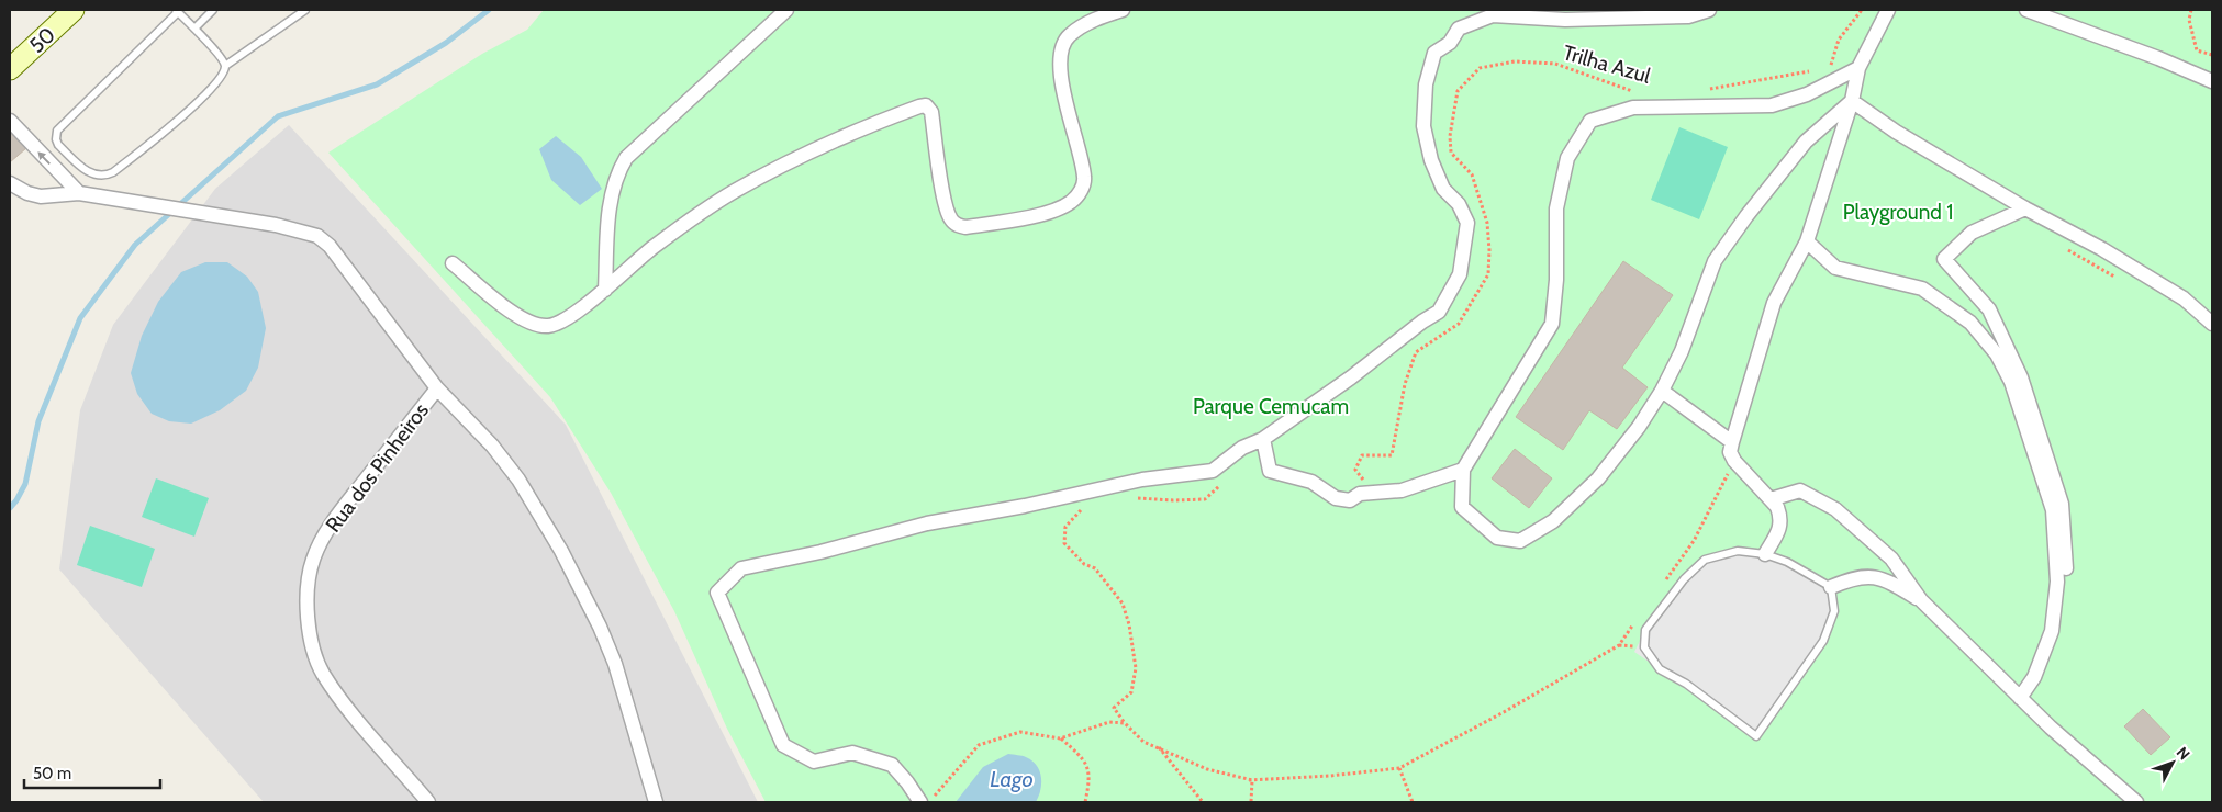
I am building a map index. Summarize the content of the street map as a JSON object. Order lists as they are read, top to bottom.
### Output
{
  "streets": {
    "main road": ["50"],
    "street": ["Rua dos Pinheiros"],
    "path": ["Trilha Azul"]
  },
  "water": ["Lago"],
  "parks": ["Playground 1", "Parque Cemucam"],
  "scale_bar": "50 m",
  "north": "top right"
}
